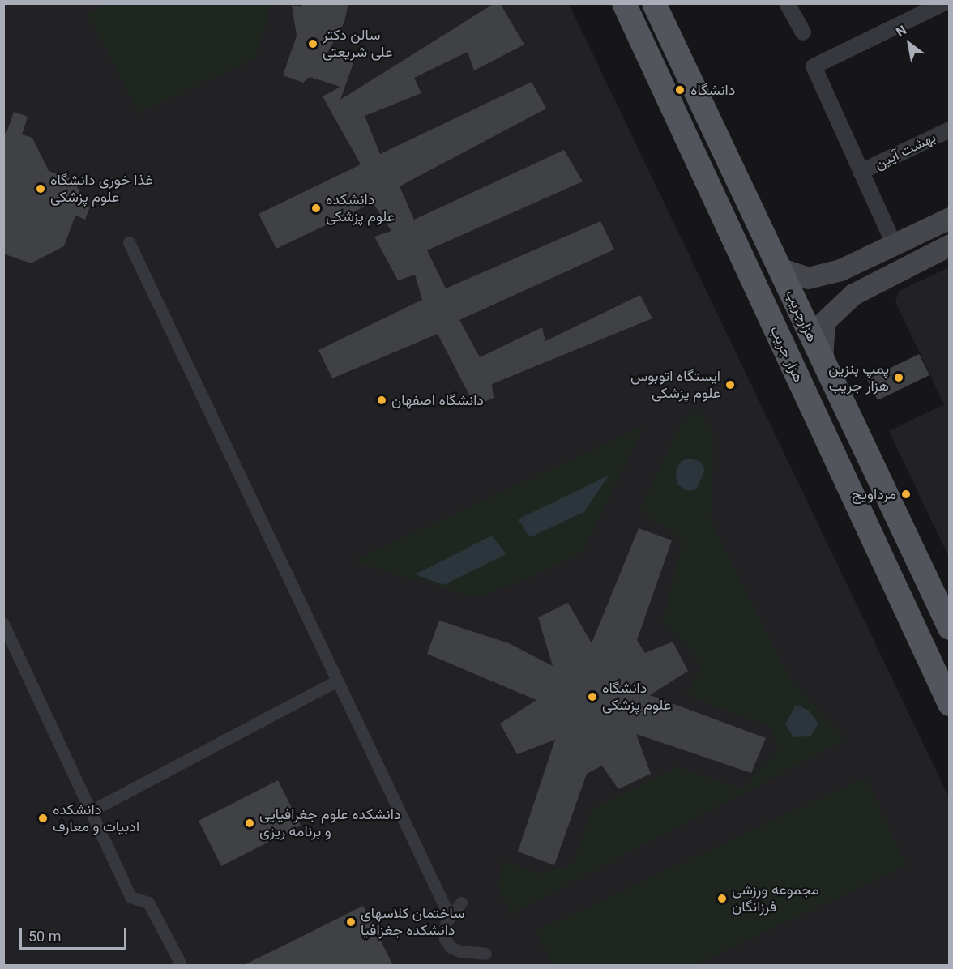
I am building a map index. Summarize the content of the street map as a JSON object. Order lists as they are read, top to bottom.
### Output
{
  "streets": {
    "main road": ["هزارجریب", "هزار جریب"],
    "street": ["بهشت آیین"]
  },
  "places": [
    "سالن دکتر علی شریعتی",
    "دانشگاه",
    "غذا خوری دانشگاه علوم پزشکی",
    "دانشکده علوم پزشکی",
    "پمپ بنزین هزار جریب",
    "ایستگاه اتوبوس علوم پزشکی",
    "دانشگاه اصفهان",
    "مرداویج",
    "دانشگاه علوم پزشکی",
    "دانشکده ادبیات و معارف",
    "دانشکده علوم جغرافیایی و برنامه ریزی",
    "مجموعه ورزشی فرزانگان",
    "ساختمان کلاسهای دانشکده جغزافیا"
  ],
  "scale_bar": "50 m",
  "north": "top left"
}
